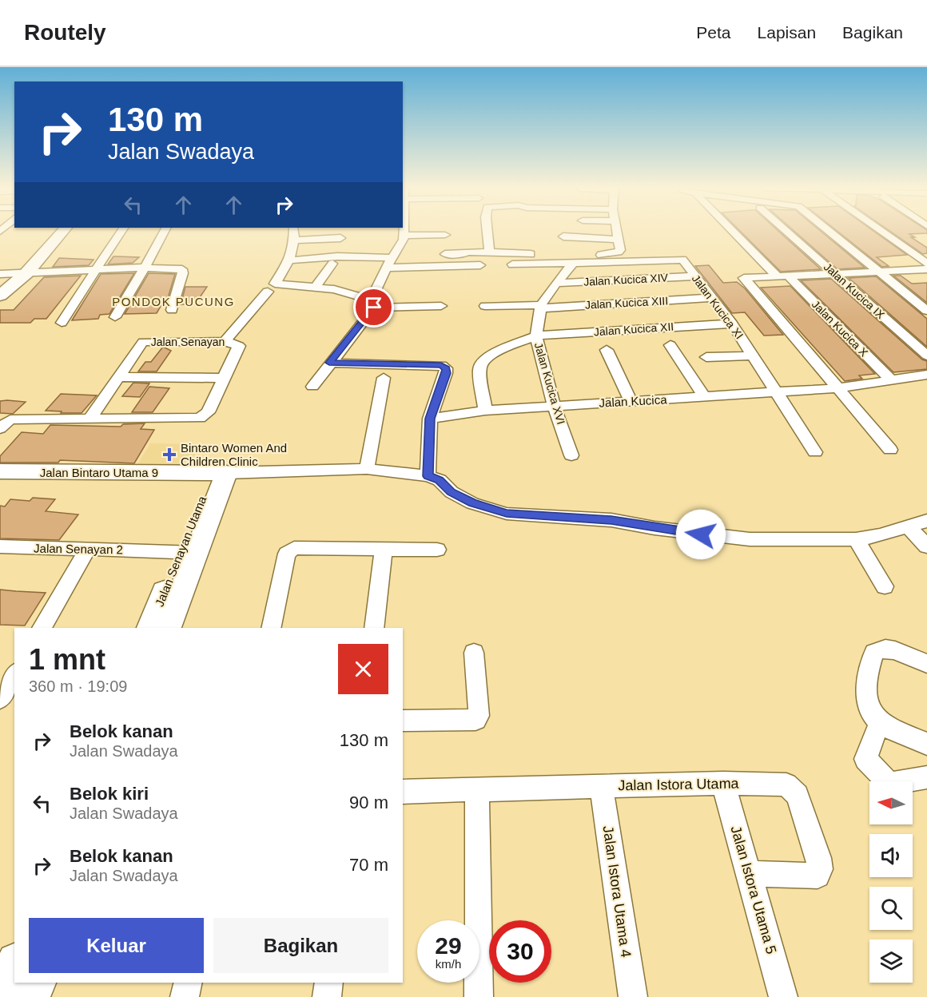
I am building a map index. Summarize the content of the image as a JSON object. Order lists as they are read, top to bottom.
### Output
{
  "streets": {
    "street": [
      "Jalan Kucica XIV",
      "Jalan Kucica IX",
      "Jalan Kucica XIII",
      "Jalan Kucica XI",
      "Jalan Kucica X",
      "Jalan Kucica XII",
      "Jalan Senayan",
      "Jalan Kucica XVI",
      "Jalan Kucica",
      "Jalan Bintaro Utama 9",
      "Jalan Senayan 2",
      "Jalan Senayan Utama",
      "Jalan Istora Utama",
      "Jalan Istora Utama 5",
      "Jalan Istora Utama 4"
    ]
  },
  "crossings": [
    ["Jalan Kucica XIV", "Jalan Kucica XI"],
    ["Jalan Kucica XIV", "Jalan Kucica XVI"],
    ["Jalan Kucica XIII", "Jalan Kucica XI"],
    ["Jalan Kucica XIII", "Jalan Kucica XVI"],
    ["Jalan Kucica XI", "Jalan Kucica XII"],
    ["Jalan Kucica XI", "Jalan Kucica XVI"],
    ["Jalan Kucica XI", "Jalan Kucica"],
    ["Jalan Kucica X", "Jalan Kucica"],
    ["Jalan Kucica XII", "Jalan Kucica XVI"],
    ["Jalan Kucica XII", "Jalan Kucica"],
    ["Jalan Kucica XVI", "Jalan Kucica"],
    ["Jalan Bintaro Utama 9", "Jalan Senayan Utama"],
    ["Jalan Senayan 2", "Jalan Senayan Utama"],
    ["Jalan Istora Utama", "Jalan Istora Utama 5"],
    ["Jalan Istora Utama", "Jalan Istora Utama 4"]
  ],
  "districts": ["PONDOK PUCUNG"],
  "places": {
    "health": ["Bintaro Women And Children Clinic"]
  },
  "north": "left",
  "page": {
    "header": "Routely",
    "nav": ["Peta", "Lapisan", "Bagikan"],
    "turn": ["130 m", "Jalan Swadaya"],
    "heading": ["1 mnt", "360 m · 19:09"],
    "list": [
      {
        "name": "Belok kanan",
        "note": "Jalan Swadaya",
        "value": "130 m"
      },
      {
        "name": "Belok kiri",
        "note": "Jalan Swadaya",
        "value": "90 m"
      },
      {
        "name": "Belok kanan",
        "note": "Jalan Swadaya",
        "value": "70 m"
      }
    ],
    "buttons": ["Keluar", "Bagikan"],
    "speed": "29 km/h",
    "limit": "30"
  }
}
